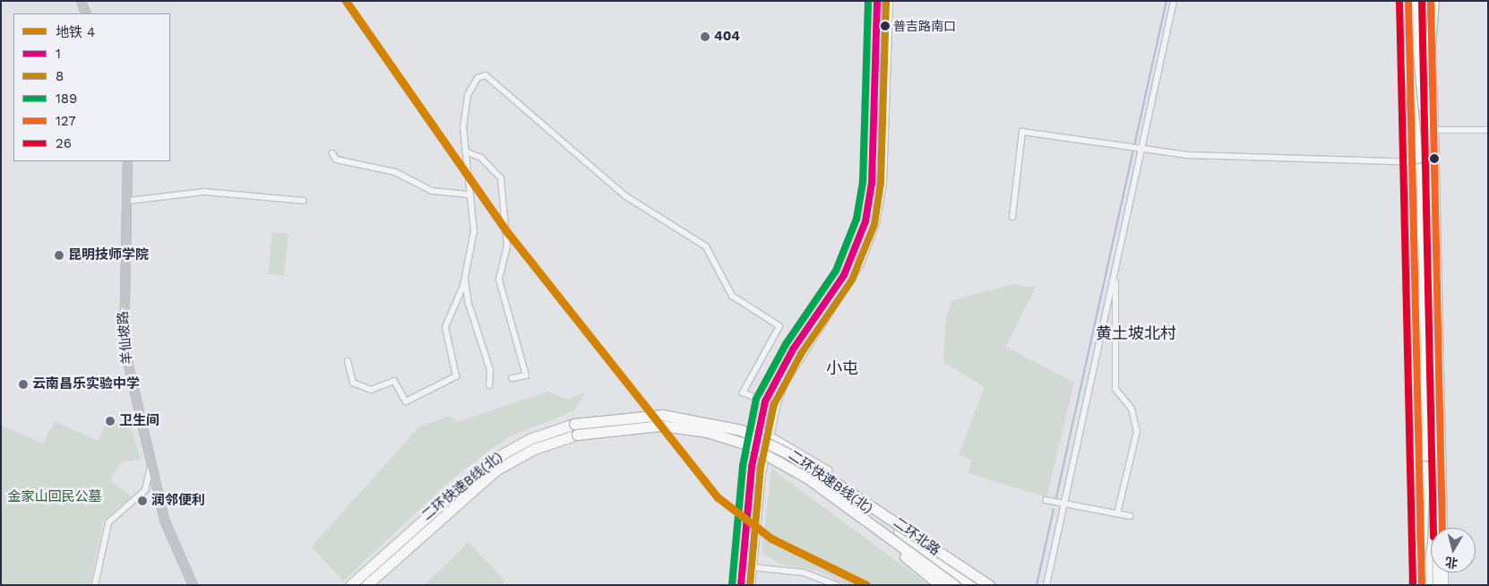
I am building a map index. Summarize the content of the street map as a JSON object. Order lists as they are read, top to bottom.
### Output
{
  "streets": {
    "highway": ["二环快速B线(北)"],
    "main road": ["二环北路"],
    "street": ["羊仙坡路"]
  },
  "districts": ["黄土坡北村", "小屯"],
  "parks": ["金家山回民公墓"],
  "places": [
    "普吉路南口",
    "404",
    "昆明技师学院",
    "云南昌乐实验中学",
    "卫生间",
    "润邻便利"
  ],
  "lines": [
    "metro line 4",
    "transit line 1",
    "transit line 8",
    "transit line 189",
    "transit line 127",
    "transit line 26"
  ],
  "legend": [
    "地铁 4",
    "1",
    "8",
    "189",
    "127",
    "26"
  ],
  "north": "bottom"
}
